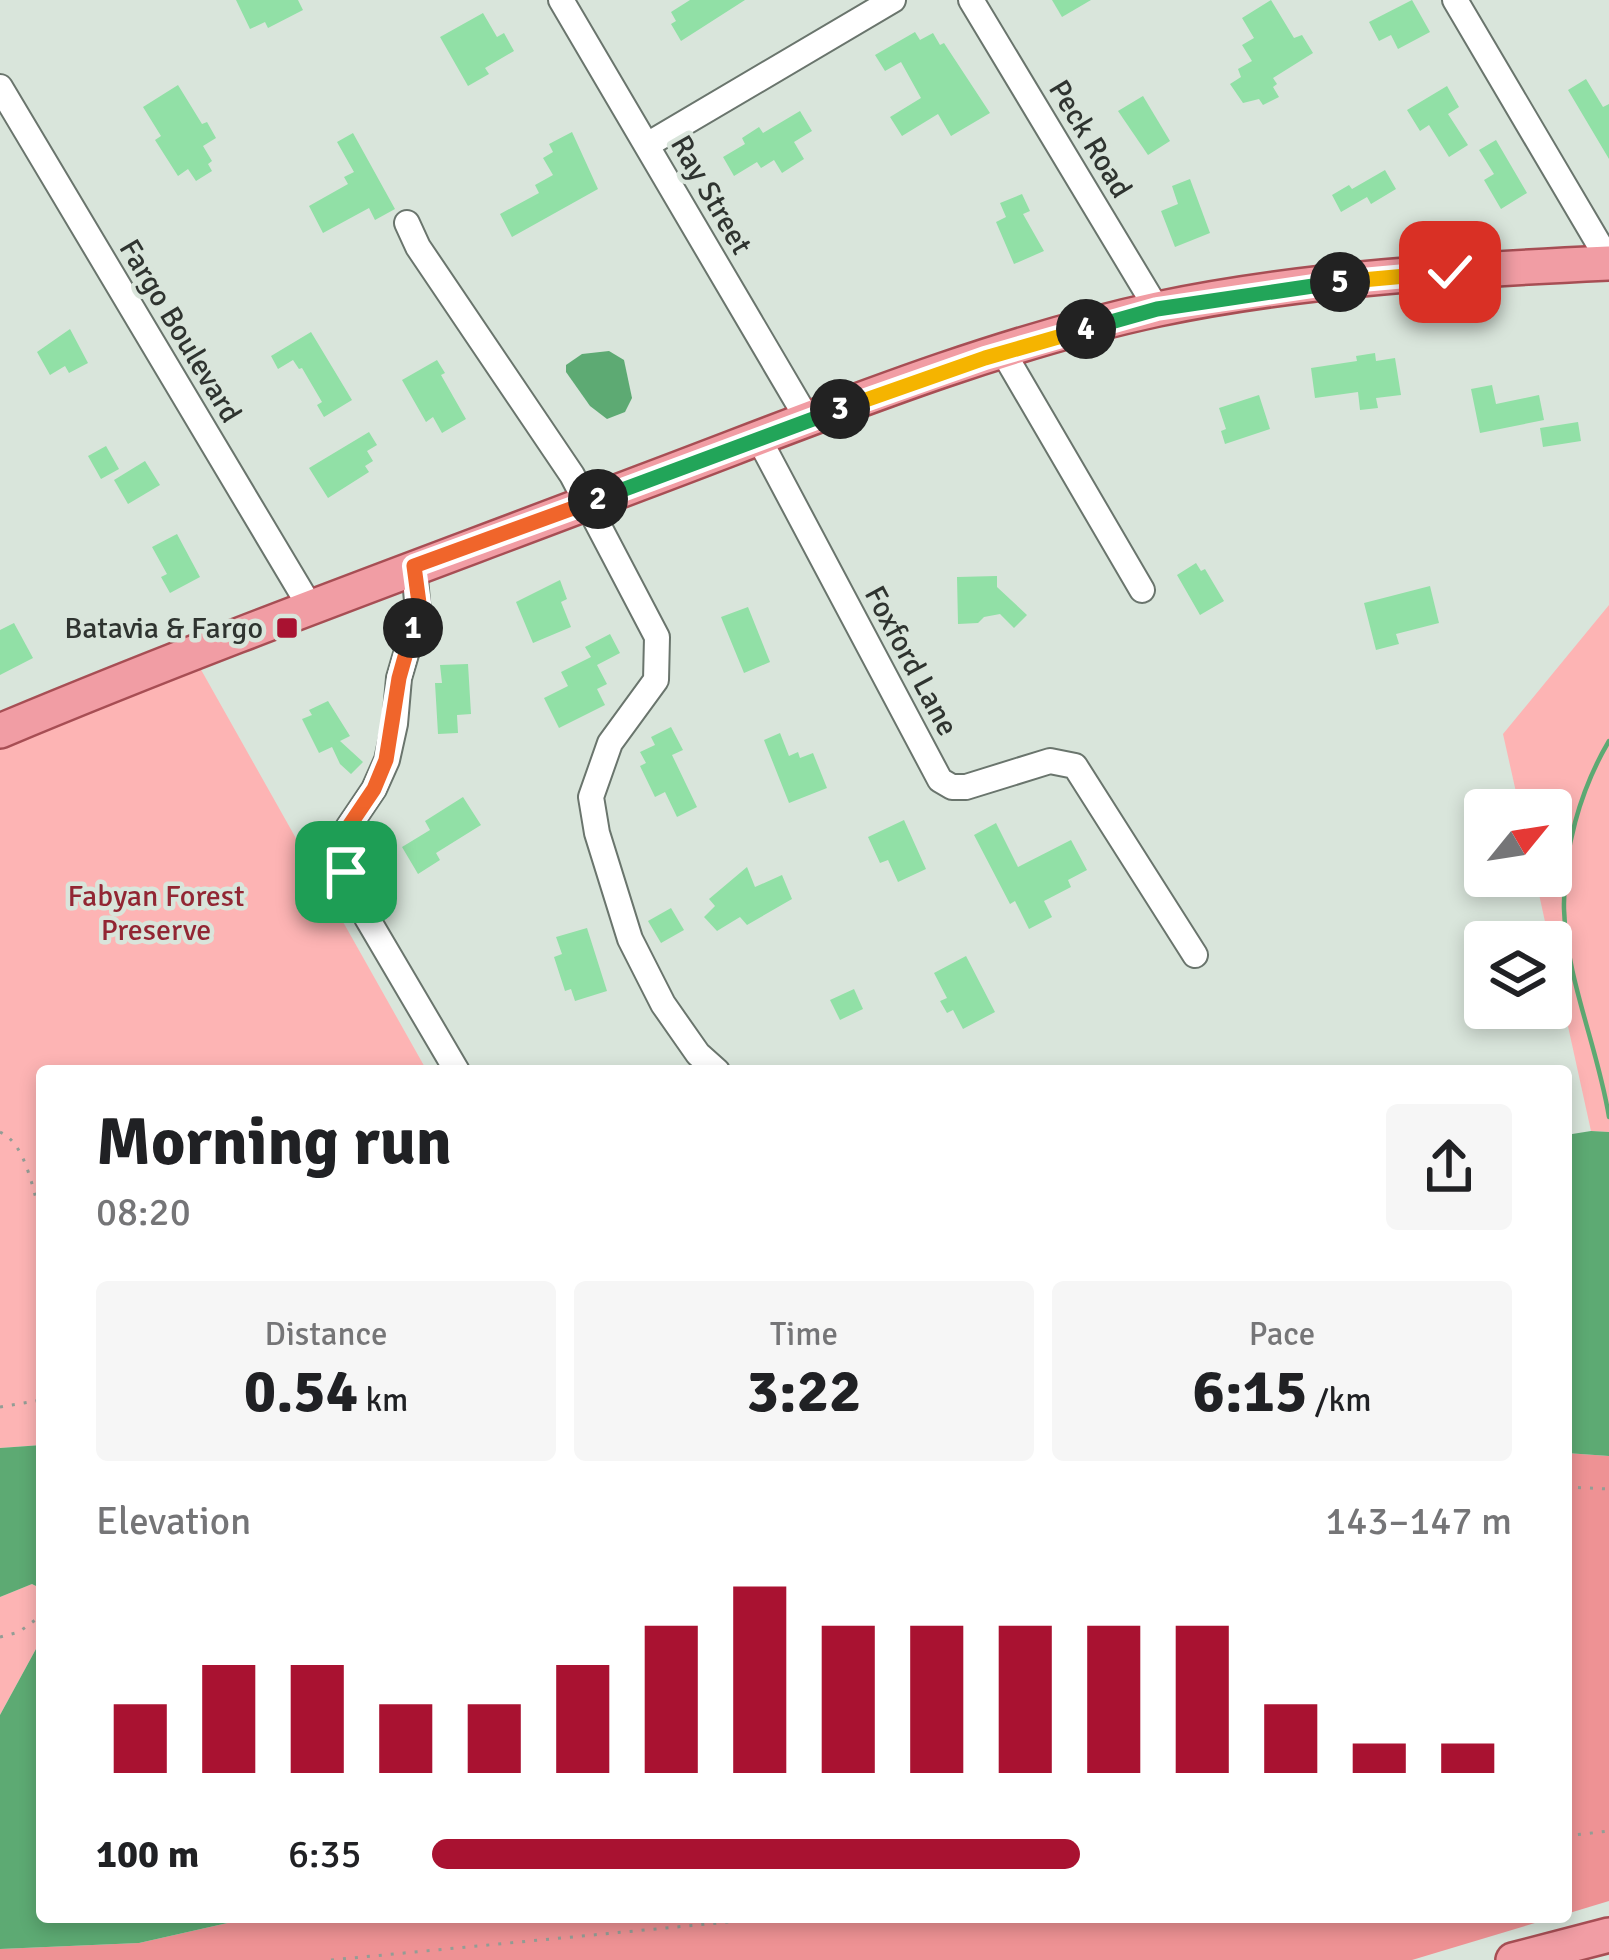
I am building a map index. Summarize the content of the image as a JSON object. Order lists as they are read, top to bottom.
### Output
{
  "streets": {
    "street": [
      "Peck Road",
      "Ray Street",
      "Fargo Boulevard",
      "Foxford Lane"
    ]
  },
  "parks": ["Fabyan Forest Preserve"],
  "places": {
    "transit": ["Batavia & Fargo"]
  },
  "north": "top right",
  "page": {
    "pins": [
      "5",
      "4",
      "3",
      "2",
      "1"
    ],
    "heading": ["Morning run", "08:20"],
    "stats": [
      ["Distance", "0.54 km"],
      ["Time", "3:22"],
      ["Pace", "6:15 /km"]
    ],
    "chart": ["Elevation", "143–147 m"],
    "list": [
      {
        "name": "100 m",
        "note": "6:35"
      }
    ]
  }
}
